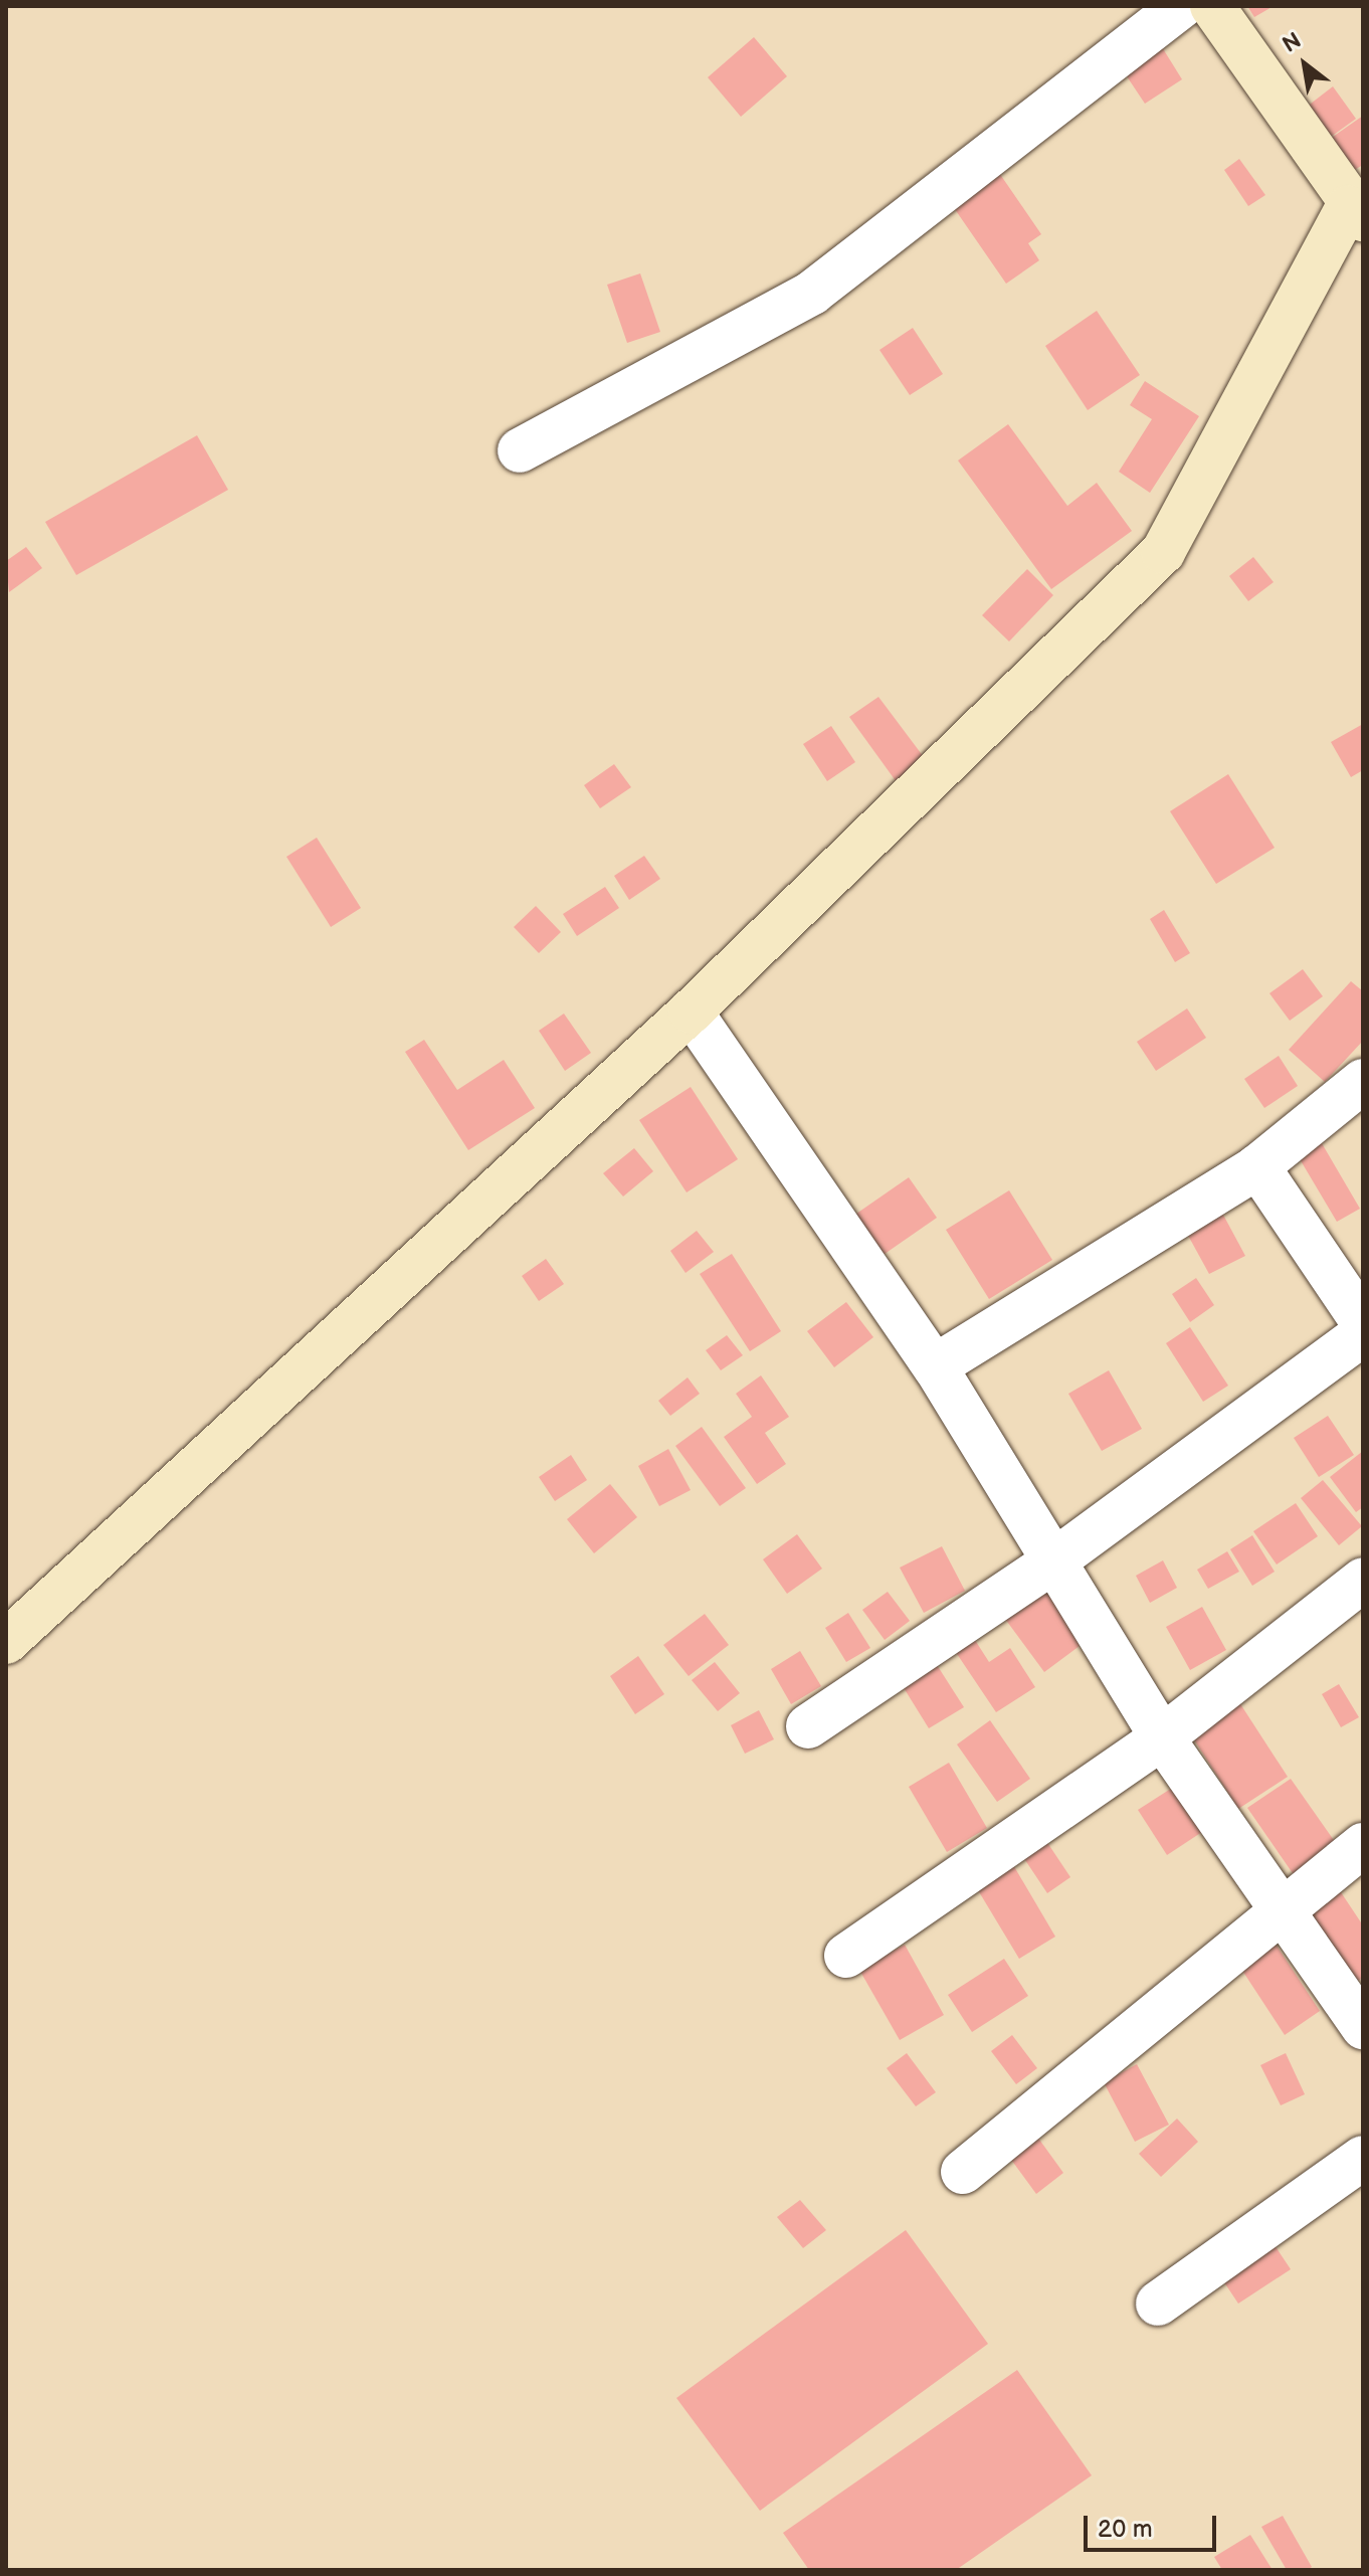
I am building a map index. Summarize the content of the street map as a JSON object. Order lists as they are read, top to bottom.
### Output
{
  "scale_bar": "20 m",
  "north": "top left"
}
